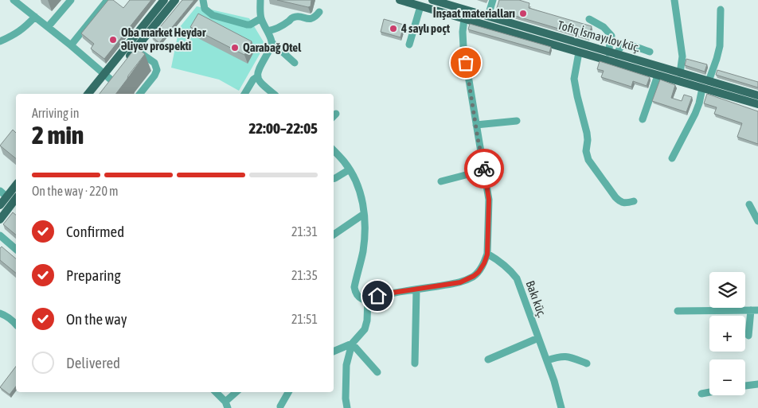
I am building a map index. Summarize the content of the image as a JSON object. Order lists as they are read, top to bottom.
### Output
{
  "streets": {
    "main road": ["Tofiq İsmayılov küç."],
    "street": ["Bakı küç."]
  },
  "places": [
    "İnşaat materialları",
    "4 saylı poçt",
    "Oba market Heydər Əliyev prospekti",
    "Qarabağ Otel"
  ],
  "page": {
    "heading": ["2 min", "Arriving in", "22:00–22:05"],
    "bar": "On the way · 220 m",
    "list": [
      ["Confirmed", "21:31"],
      ["Preparing", "21:35"],
      ["On the way", "21:51"],
      "Delivered"
    ],
    "map_buttons": ["+", "−"]
  }
}
